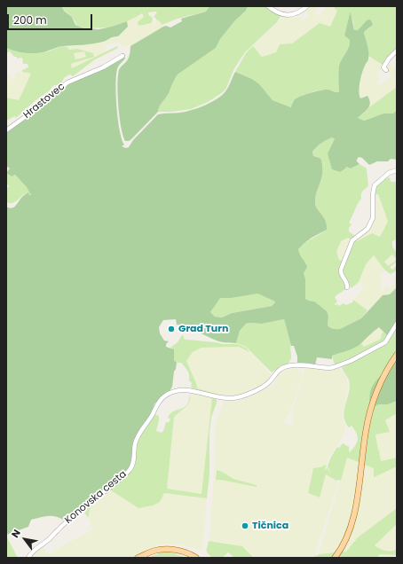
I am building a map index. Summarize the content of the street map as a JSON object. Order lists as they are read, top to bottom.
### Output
{
  "streets": {
    "street": ["Hrastovec", "Konovska cesta"]
  },
  "places": ["Grad Turn", "Tičnica"],
  "scale_bar": "200 m",
  "north": "top left"
}
